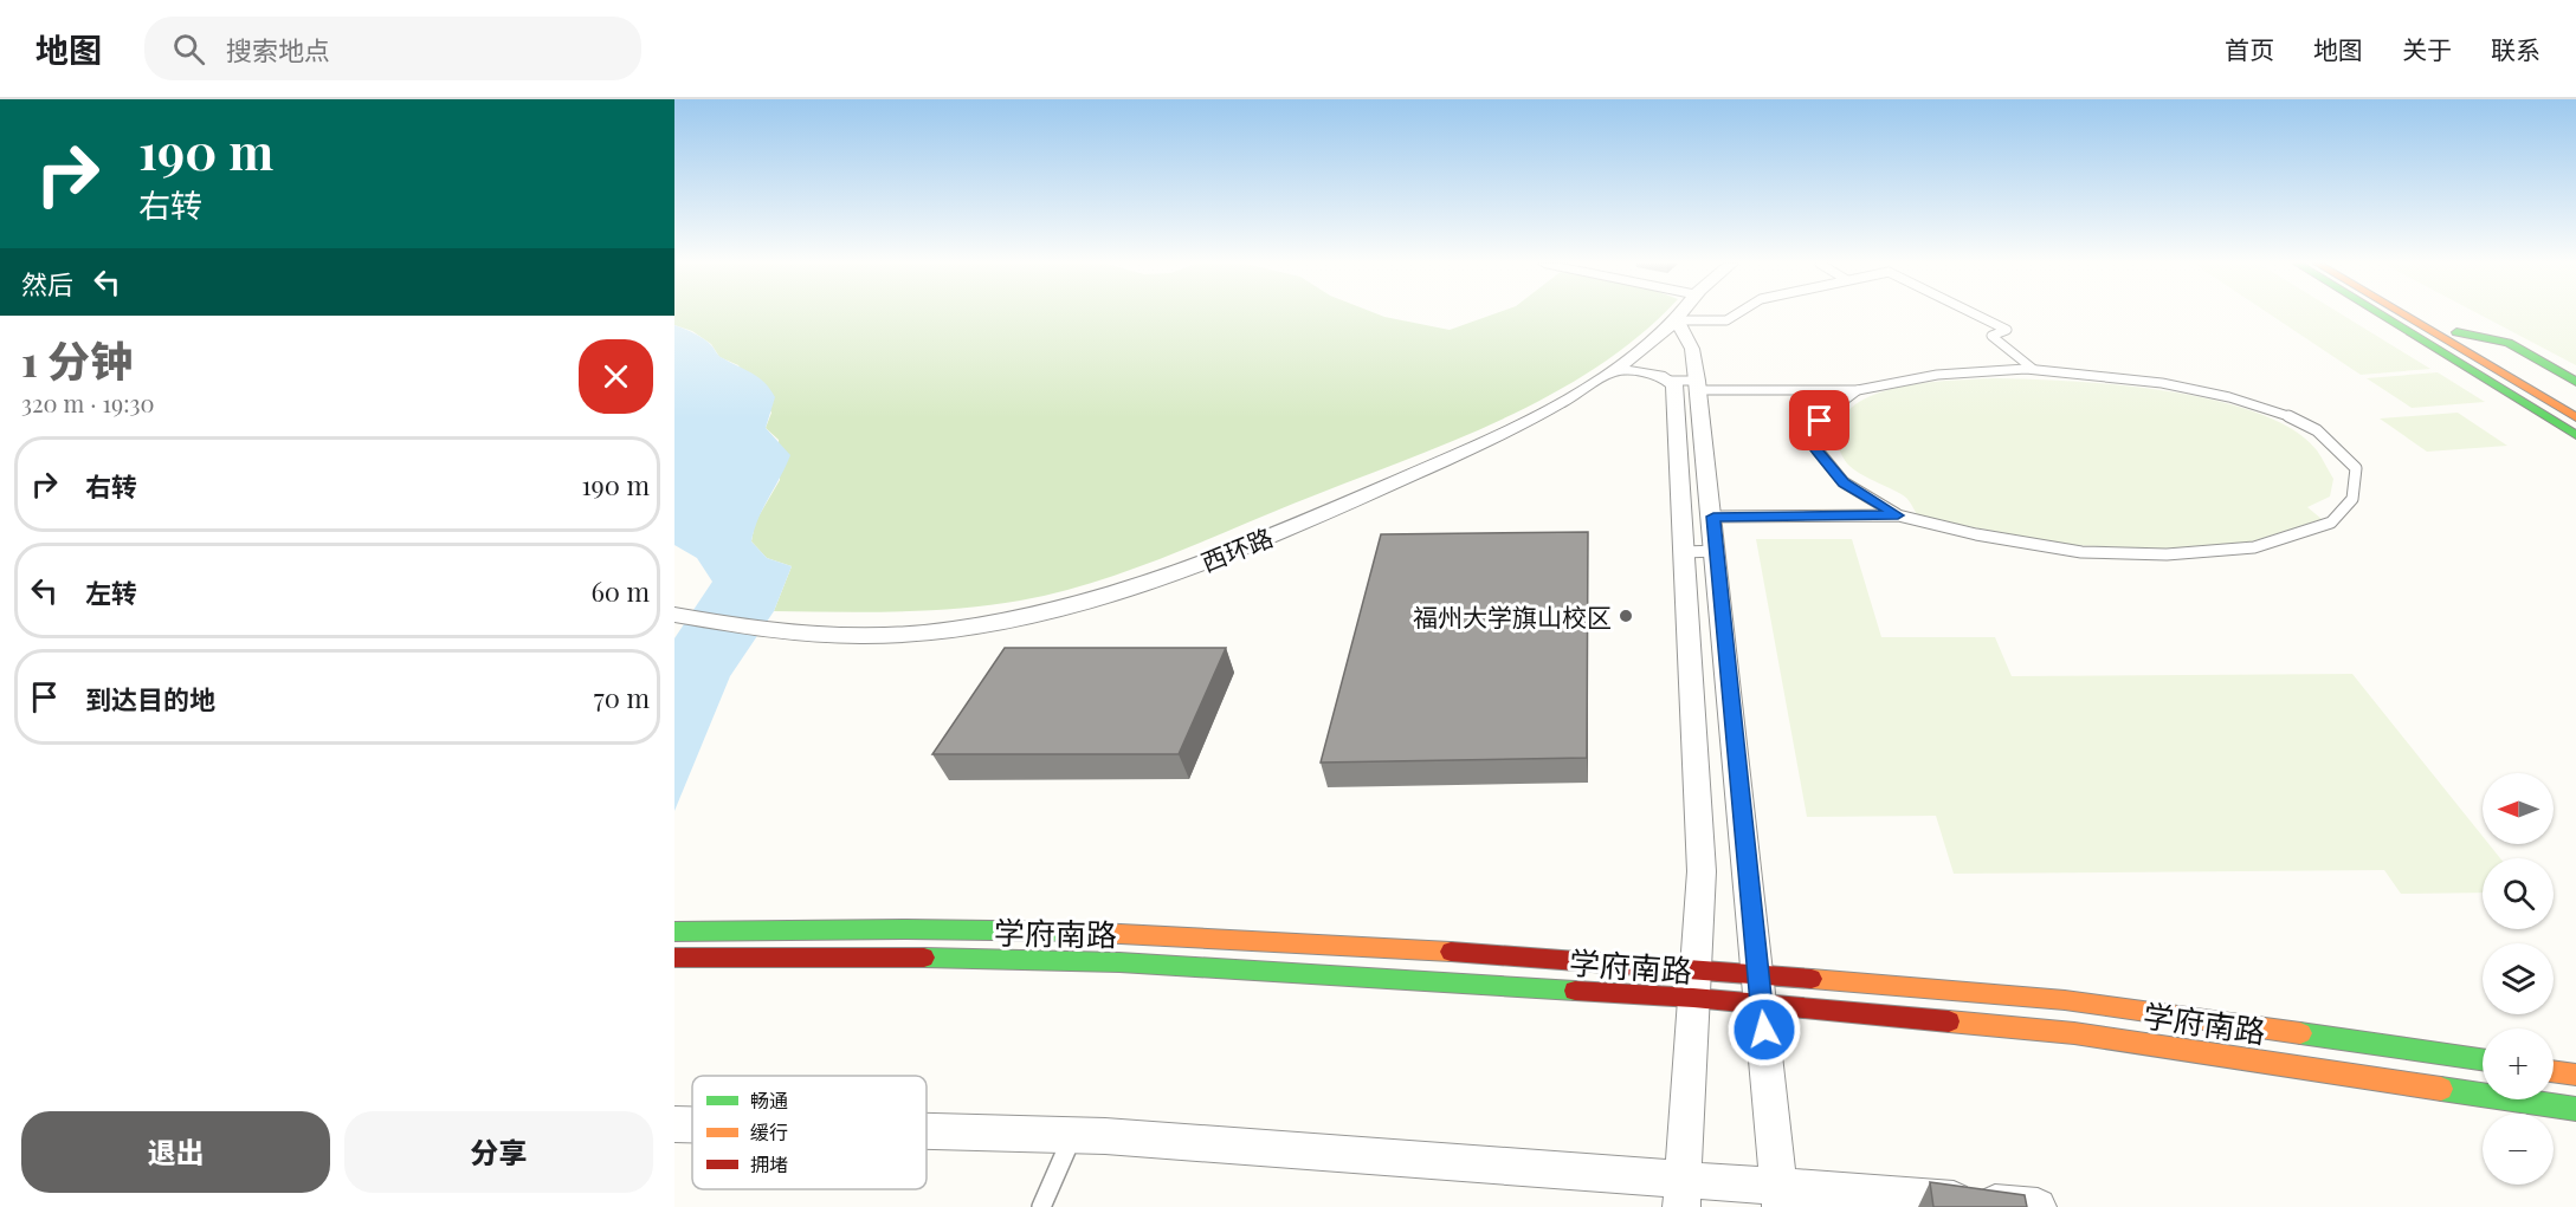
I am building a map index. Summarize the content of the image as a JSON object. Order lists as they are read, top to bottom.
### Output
{
  "streets": {
    "main road": ["学府南路"],
    "street": ["西环路"]
  },
  "places": ["福州大学旗山校区"],
  "legend": ["畅通", "缓行", "拥堵"],
  "north": "left",
  "page": {
    "header": "地图",
    "search": "搜索地点",
    "nav": [
      "首页",
      "地图",
      "关于",
      "联系"
    ],
    "turn": ["190 m", "右转"],
    "then": "然后",
    "heading": ["1 分钟", "320 m · 19:30"],
    "list": [
      {
        "name": "右转",
        "value": "190 m"
      },
      {
        "name": "左转",
        "value": "60 m"
      },
      {
        "name": "到达目的地",
        "value": "70 m"
      }
    ],
    "map_buttons": ["+", "−"],
    "buttons": ["退出", "分享"]
  }
}
